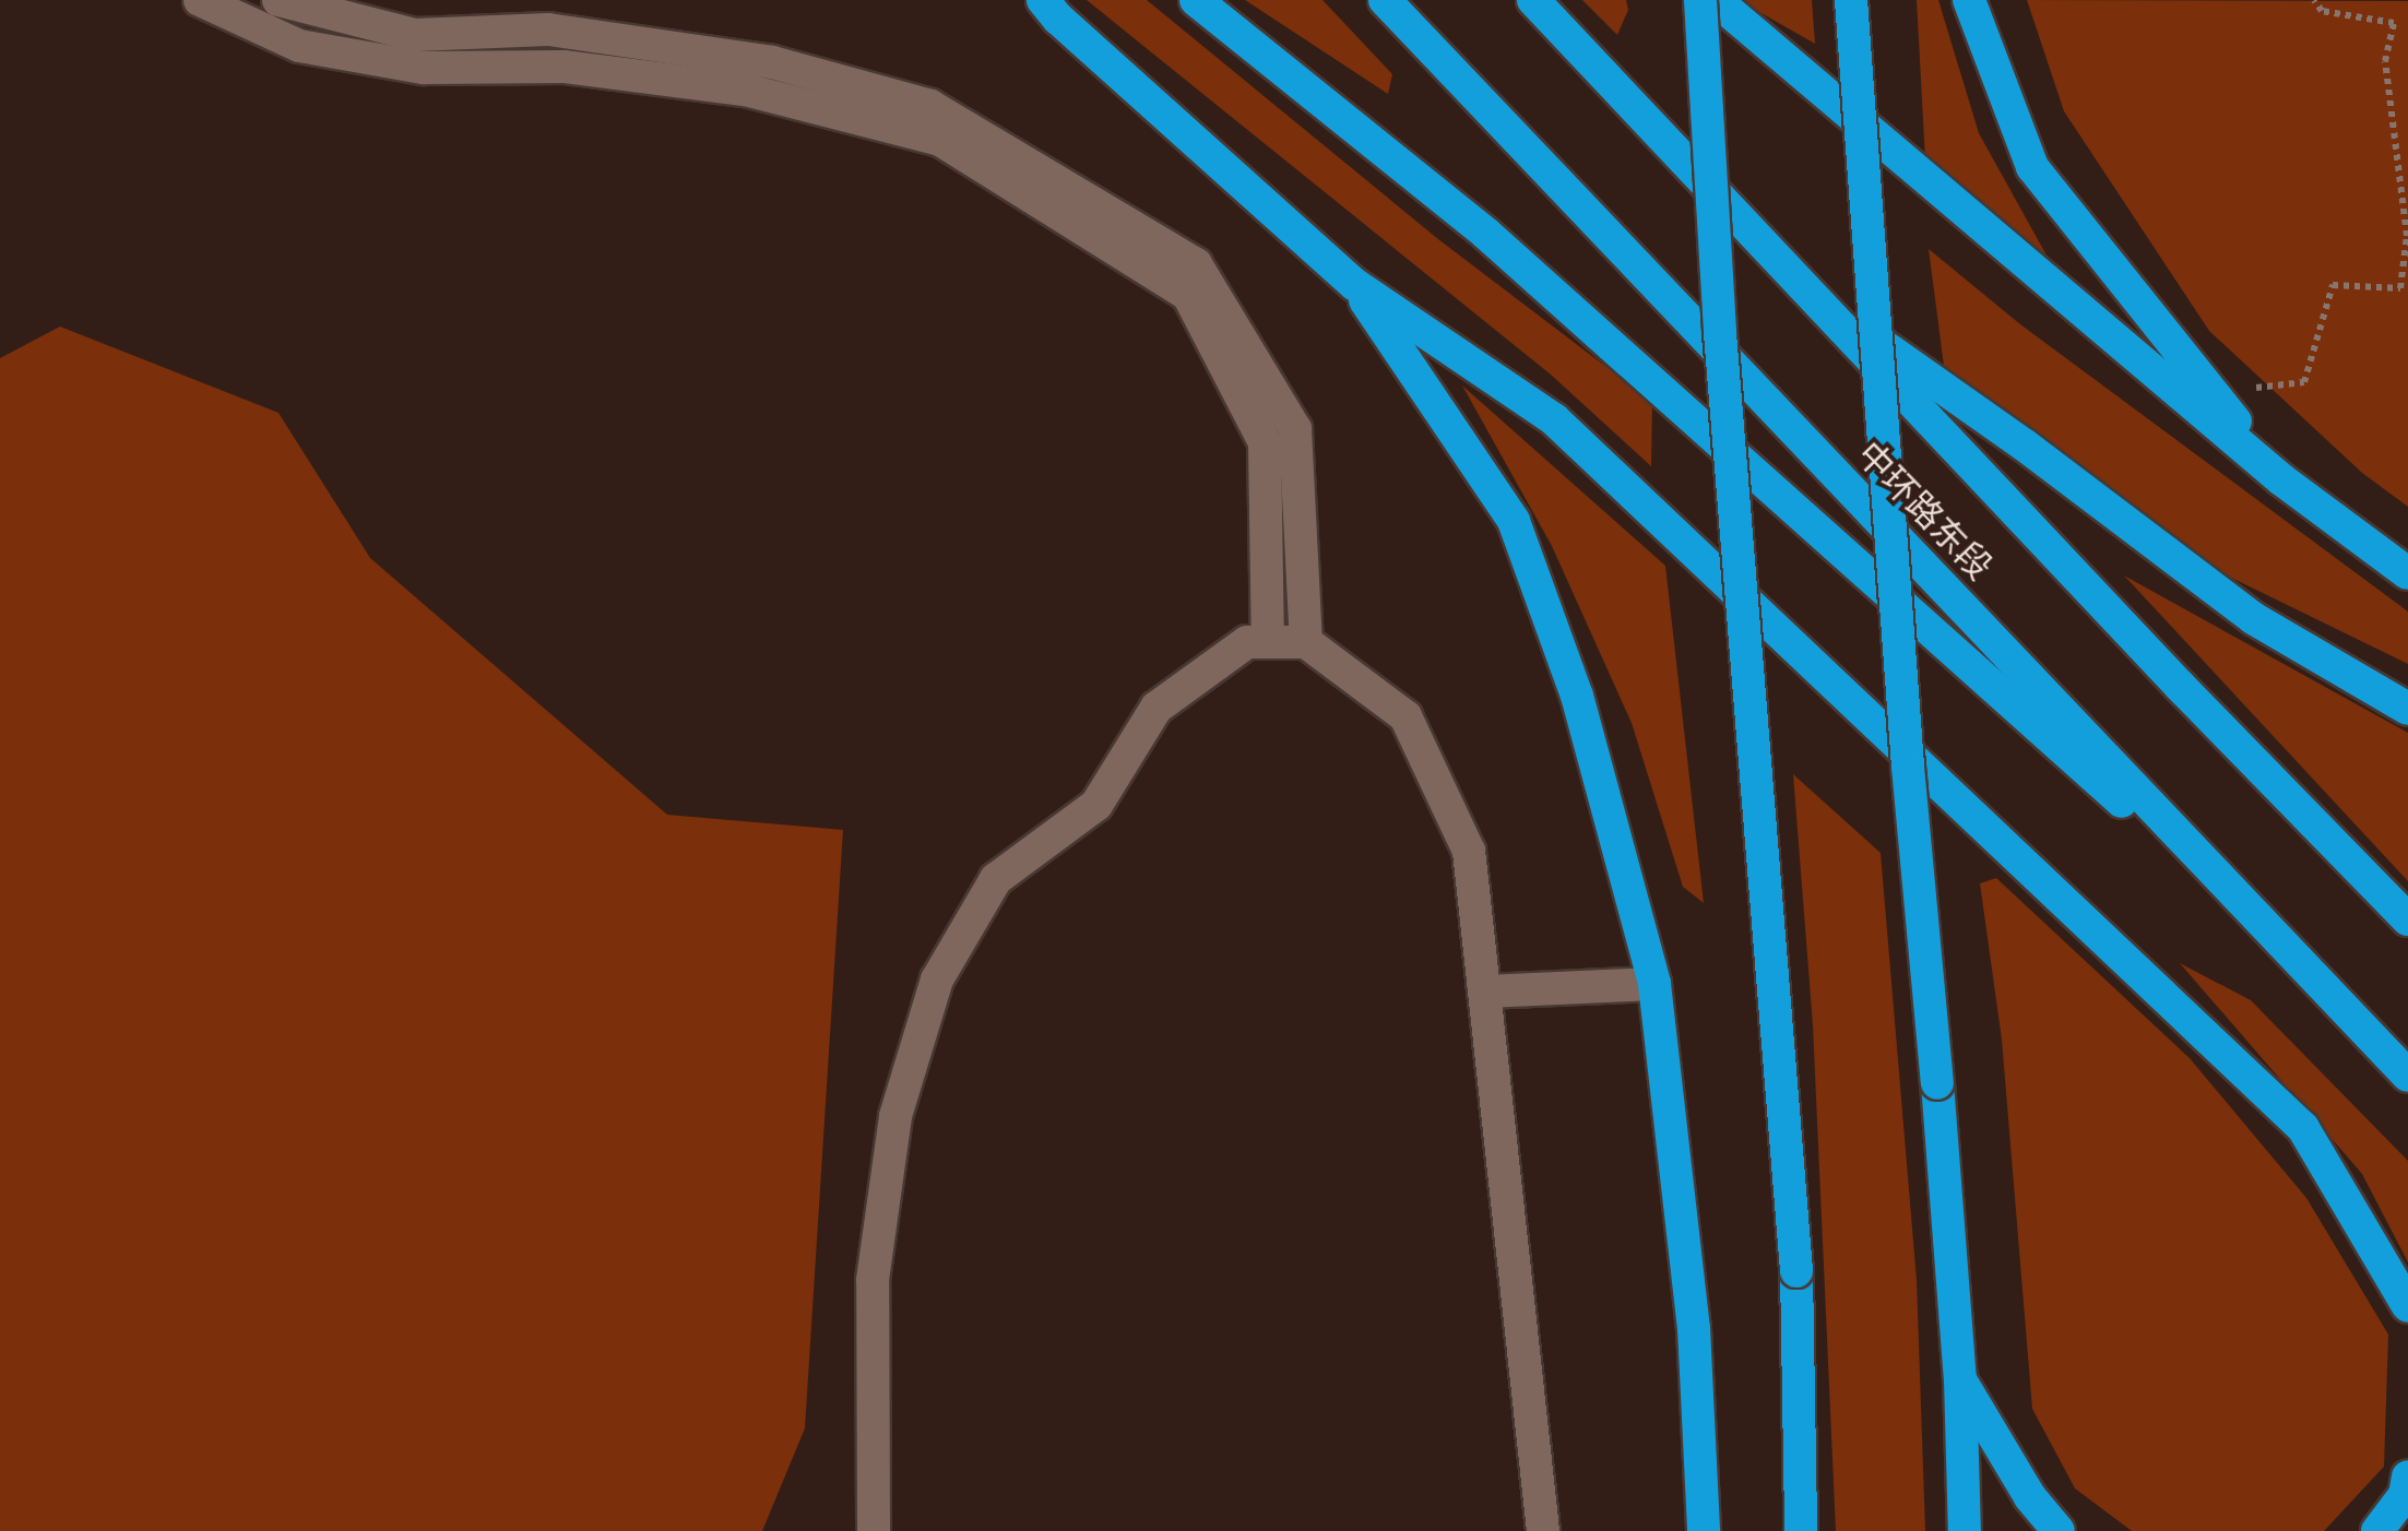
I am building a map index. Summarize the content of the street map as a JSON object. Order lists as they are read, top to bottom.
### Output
{
  "streets": {
    "highway": ["中环路东段"]
  }
}
